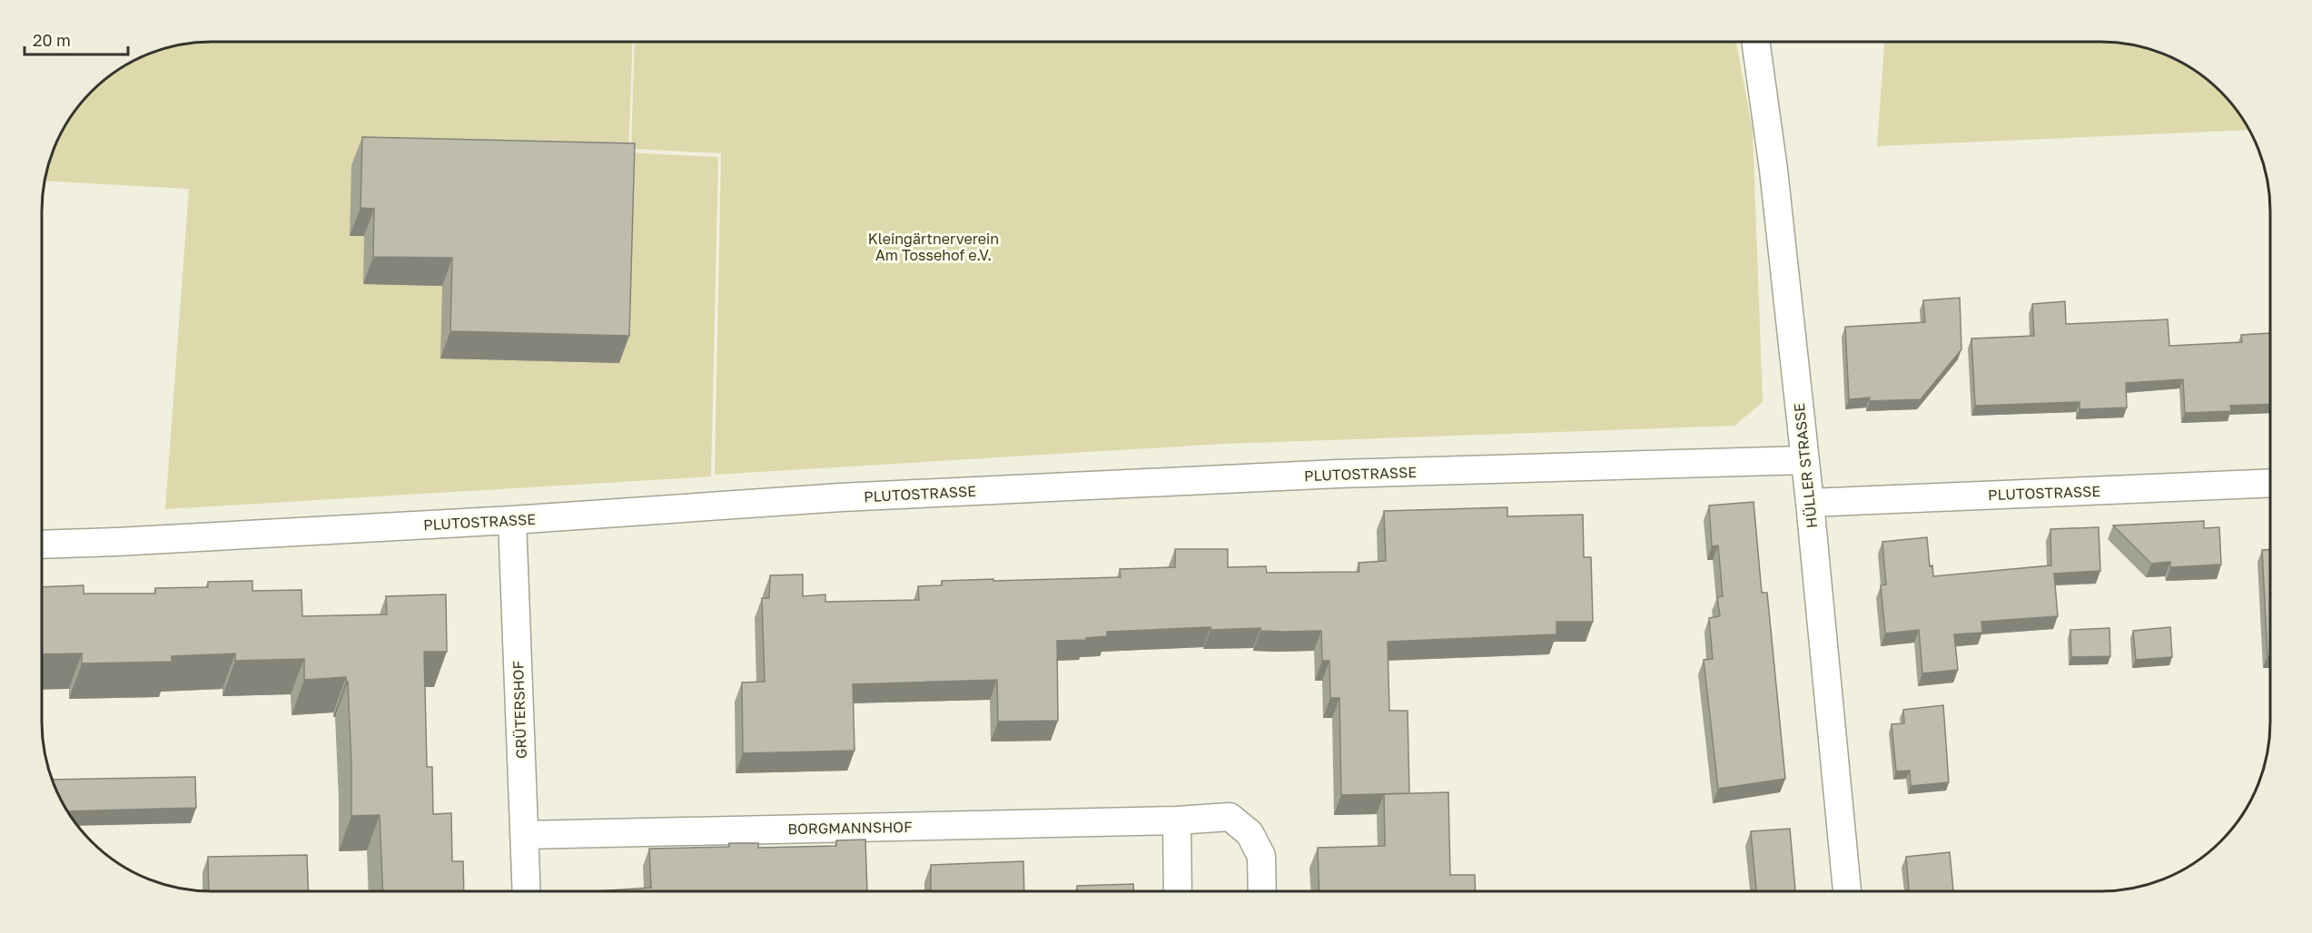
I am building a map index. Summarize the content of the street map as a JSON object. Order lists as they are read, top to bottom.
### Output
{
  "streets": {
    "street": [
      "HÜLLER STRASSE",
      "PLUTOSTRASSE",
      "GRÜTERSHOF",
      "BORGMANNSHOF"
    ]
  },
  "crossings": [
    ["HÜLLER STRASSE", "PLUTOSTRASSE"],
    ["PLUTOSTRASSE", "GRÜTERSHOF"],
    ["GRÜTERSHOF", "BORGMANNSHOF"]
  ],
  "parks": ["Kleingärtnerverein Am Tossehof e.V."],
  "scale_bar": "20 m"
}
